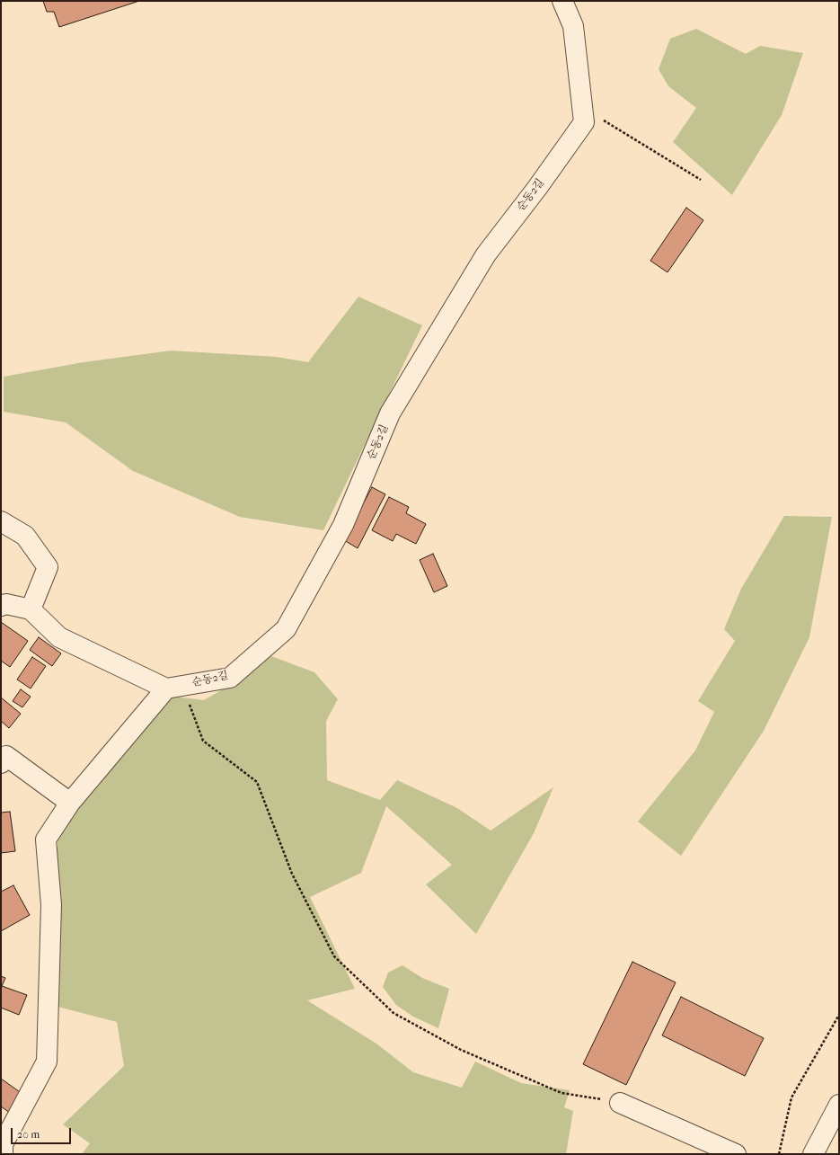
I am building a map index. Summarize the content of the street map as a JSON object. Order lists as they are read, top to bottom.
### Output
{
  "streets": {
    "street": ["순동2길"]
  },
  "scale_bar": "20 m"
}
